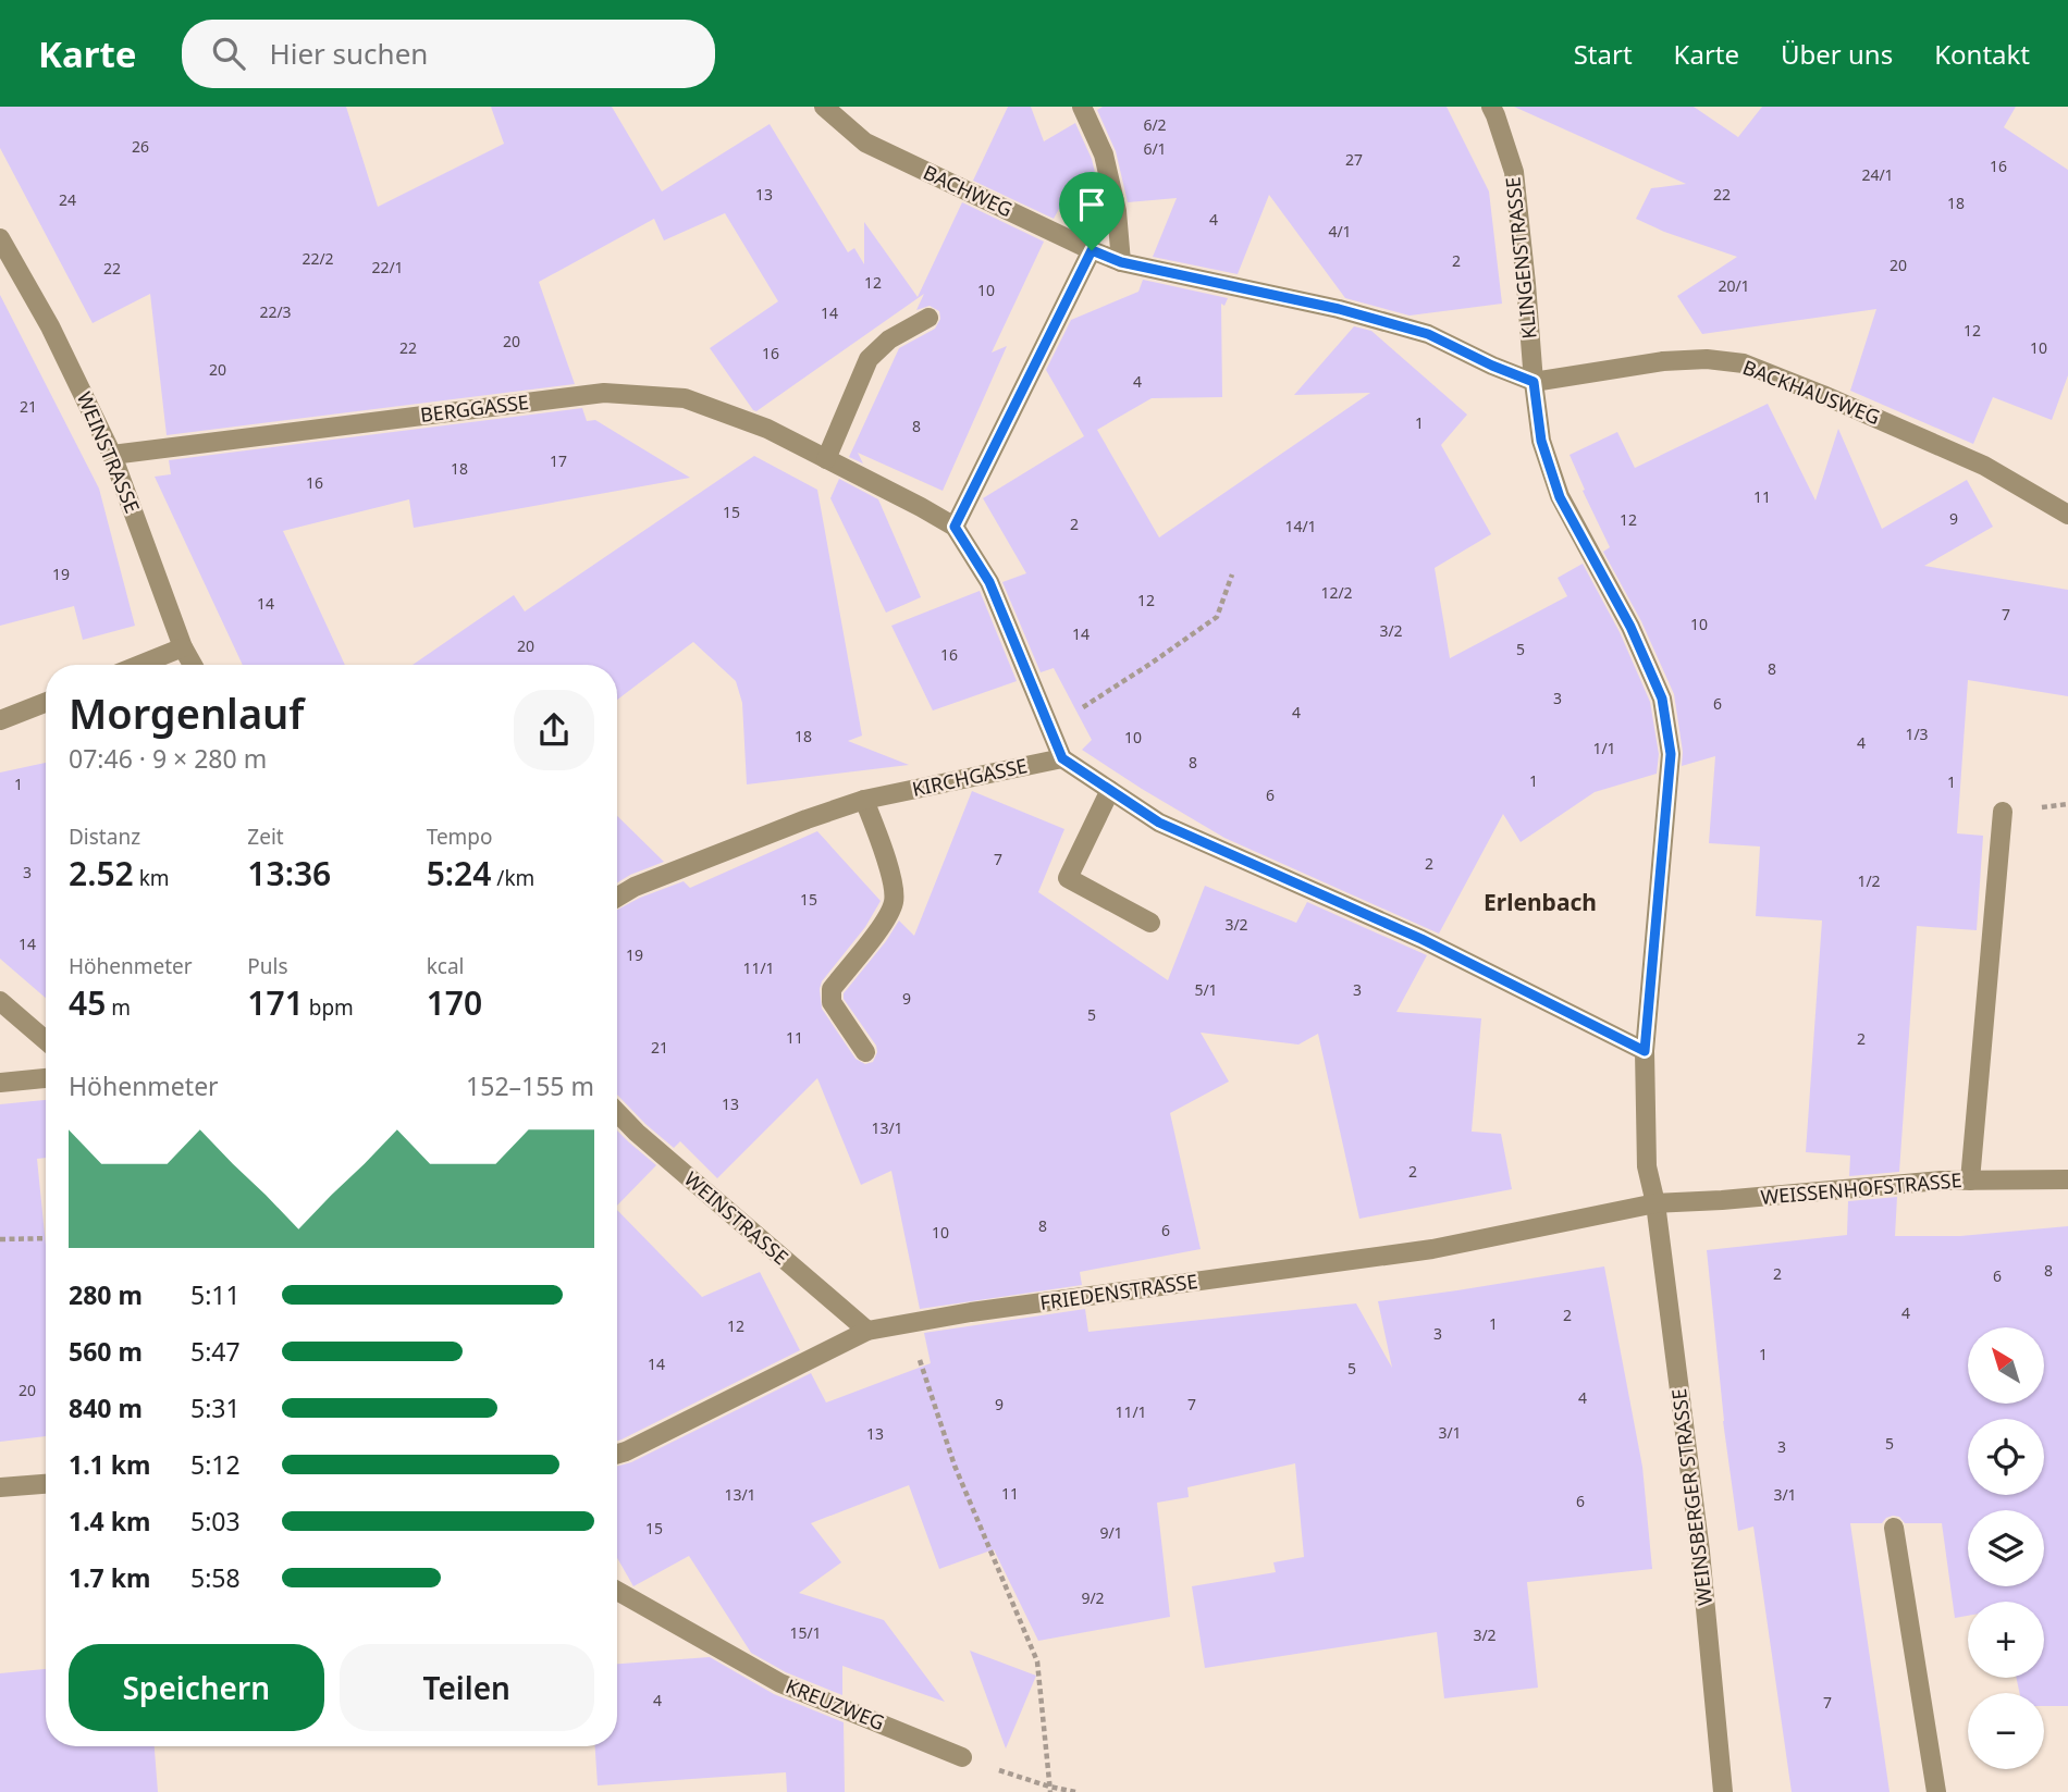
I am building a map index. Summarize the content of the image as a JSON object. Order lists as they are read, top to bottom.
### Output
{
  "streets": {
    "street": [
      "BACHWEG",
      "KLINGENSTRASSE",
      "BACKHAUSWEG",
      "BERGGASSE",
      "WEINSTRASSE",
      "KIRCHGASSE",
      "WEISSENHOFSTRASSE",
      "FRIEDENSTRASSE",
      "WEINSBERGER STRASSE",
      "KREUZWEG"
    ]
  },
  "crossings": [
    ["BACHWEG", "KLINGENSTRASSE"],
    ["BACHWEG", "BACKHAUSWEG"],
    ["KLINGENSTRASSE", "BACKHAUSWEG"],
    ["KLINGENSTRASSE", "WEISSENHOFSTRASSE"],
    ["KLINGENSTRASSE", "FRIEDENSTRASSE"],
    ["KLINGENSTRASSE", "WEINSBERGER STRASSE"],
    ["BERGGASSE", "WEINSTRASSE"],
    ["BERGGASSE", "KIRCHGASSE"],
    ["WEINSTRASSE", "FRIEDENSTRASSE"],
    ["WEISSENHOFSTRASSE", "FRIEDENSTRASSE"],
    ["WEISSENHOFSTRASSE", "WEINSBERGER STRASSE"],
    ["FRIEDENSTRASSE", "WEINSBERGER STRASSE"]
  ],
  "districts": ["Erlenbach"],
  "house_numbers": [
    "6/2",
    "26",
    "6/1",
    "27",
    "16",
    "24/1",
    "13",
    "22",
    "24",
    "18",
    "4",
    "4/1",
    "22/2",
    "2",
    "20",
    "22/1",
    "22",
    "12",
    "20/1",
    "10",
    "22/3",
    "14",
    "12",
    "20",
    "22",
    "10",
    "16",
    "20",
    "4",
    "21",
    "1",
    "8",
    "17",
    "18",
    "16",
    "11",
    "15",
    "9",
    "12",
    "2",
    "14/1",
    "19",
    "12/2",
    "12",
    "14",
    "7",
    "10",
    "3/2",
    "14",
    "20",
    "5",
    "16",
    "8",
    "3",
    "6",
    "4",
    "1/3",
    "18",
    "10",
    "4",
    "1/1",
    "8",
    "1",
    "1",
    "1",
    "6",
    "7",
    "2",
    "3",
    "1/2",
    "15",
    "3/2",
    "14",
    "19",
    "11/1",
    "5/1",
    "3",
    "9",
    "5",
    "11",
    "2",
    "21",
    "13",
    "13/1",
    "2",
    "8",
    "6",
    "10",
    "8",
    "2",
    "6",
    "4",
    "2",
    "1",
    "12",
    "3",
    "1",
    "14",
    "5",
    "20",
    "4",
    "9",
    "7",
    "11/1",
    "3/1",
    "13",
    "5",
    "3",
    "11",
    "13/1",
    "3/1",
    "6",
    "15",
    "9/1",
    "9/2",
    "15/1",
    "3/2",
    "4",
    "7"
  ],
  "north": "top left",
  "page": {
    "header": "Karte",
    "search": "Hier suchen",
    "nav": [
      "Start",
      "Karte",
      "Über uns",
      "Kontakt"
    ],
    "heading": ["Morgenlauf", "07:46 · 9 × 280 m"],
    "stats": [
      ["Distanz", "2.52 km"],
      ["Zeit", "13:36"],
      ["Tempo", "5:24 /km"],
      ["Höhenmeter", "45 m"],
      ["Puls", "171 bpm"],
      ["kcal", "170"]
    ],
    "chart": ["Höhenmeter", "152–155 m"],
    "list": [
      {
        "name": "280 m",
        "note": "5:11"
      },
      {
        "name": "560 m",
        "note": "5:47"
      },
      {
        "name": "840 m",
        "note": "5:31"
      },
      {
        "name": "1.1 km",
        "note": "5:12"
      },
      {
        "name": "1.4 km",
        "note": "5:03"
      },
      {
        "name": "1.7 km",
        "note": "5:58"
      }
    ],
    "map_buttons": ["+", "−"],
    "buttons": ["Speichern", "Teilen"]
  }
}
